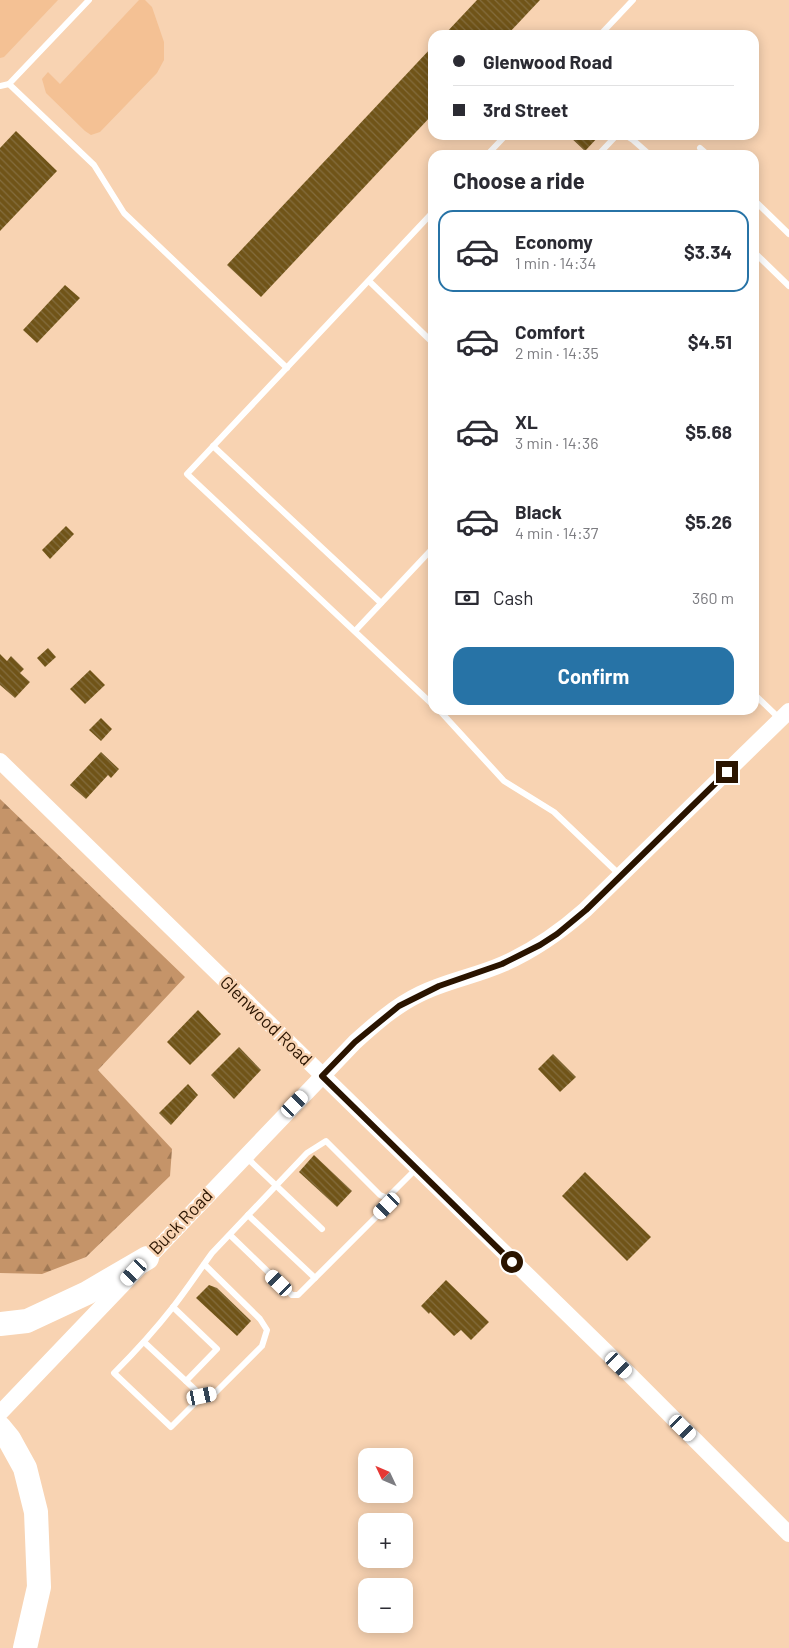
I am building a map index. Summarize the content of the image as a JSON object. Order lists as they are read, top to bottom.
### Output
{
  "streets": {
    "street": ["Glenwood Road", "Buck Road"]
  },
  "crossings": [
    ["Glenwood Road", "Buck Road"]
  ],
  "north": "top left",
  "page": {
    "banner": ["Glenwood Road", "3rd Street"],
    "heading": "Choose a ride",
    "list": [
      {
        "name": "Economy",
        "note": "1 min · 14:34",
        "value": "$3.34"
      },
      {
        "name": "Comfort",
        "note": "2 min · 14:35",
        "value": "$4.51"
      },
      {
        "name": "XL",
        "note": "3 min · 14:36",
        "value": "$5.68"
      },
      {
        "name": "Black",
        "note": "4 min · 14:37",
        "value": "$5.26"
      }
    ],
    "pay": ["Cash", "360 m"],
    "buttons": "Confirm",
    "map_buttons": ["+", "−"]
  }
}
